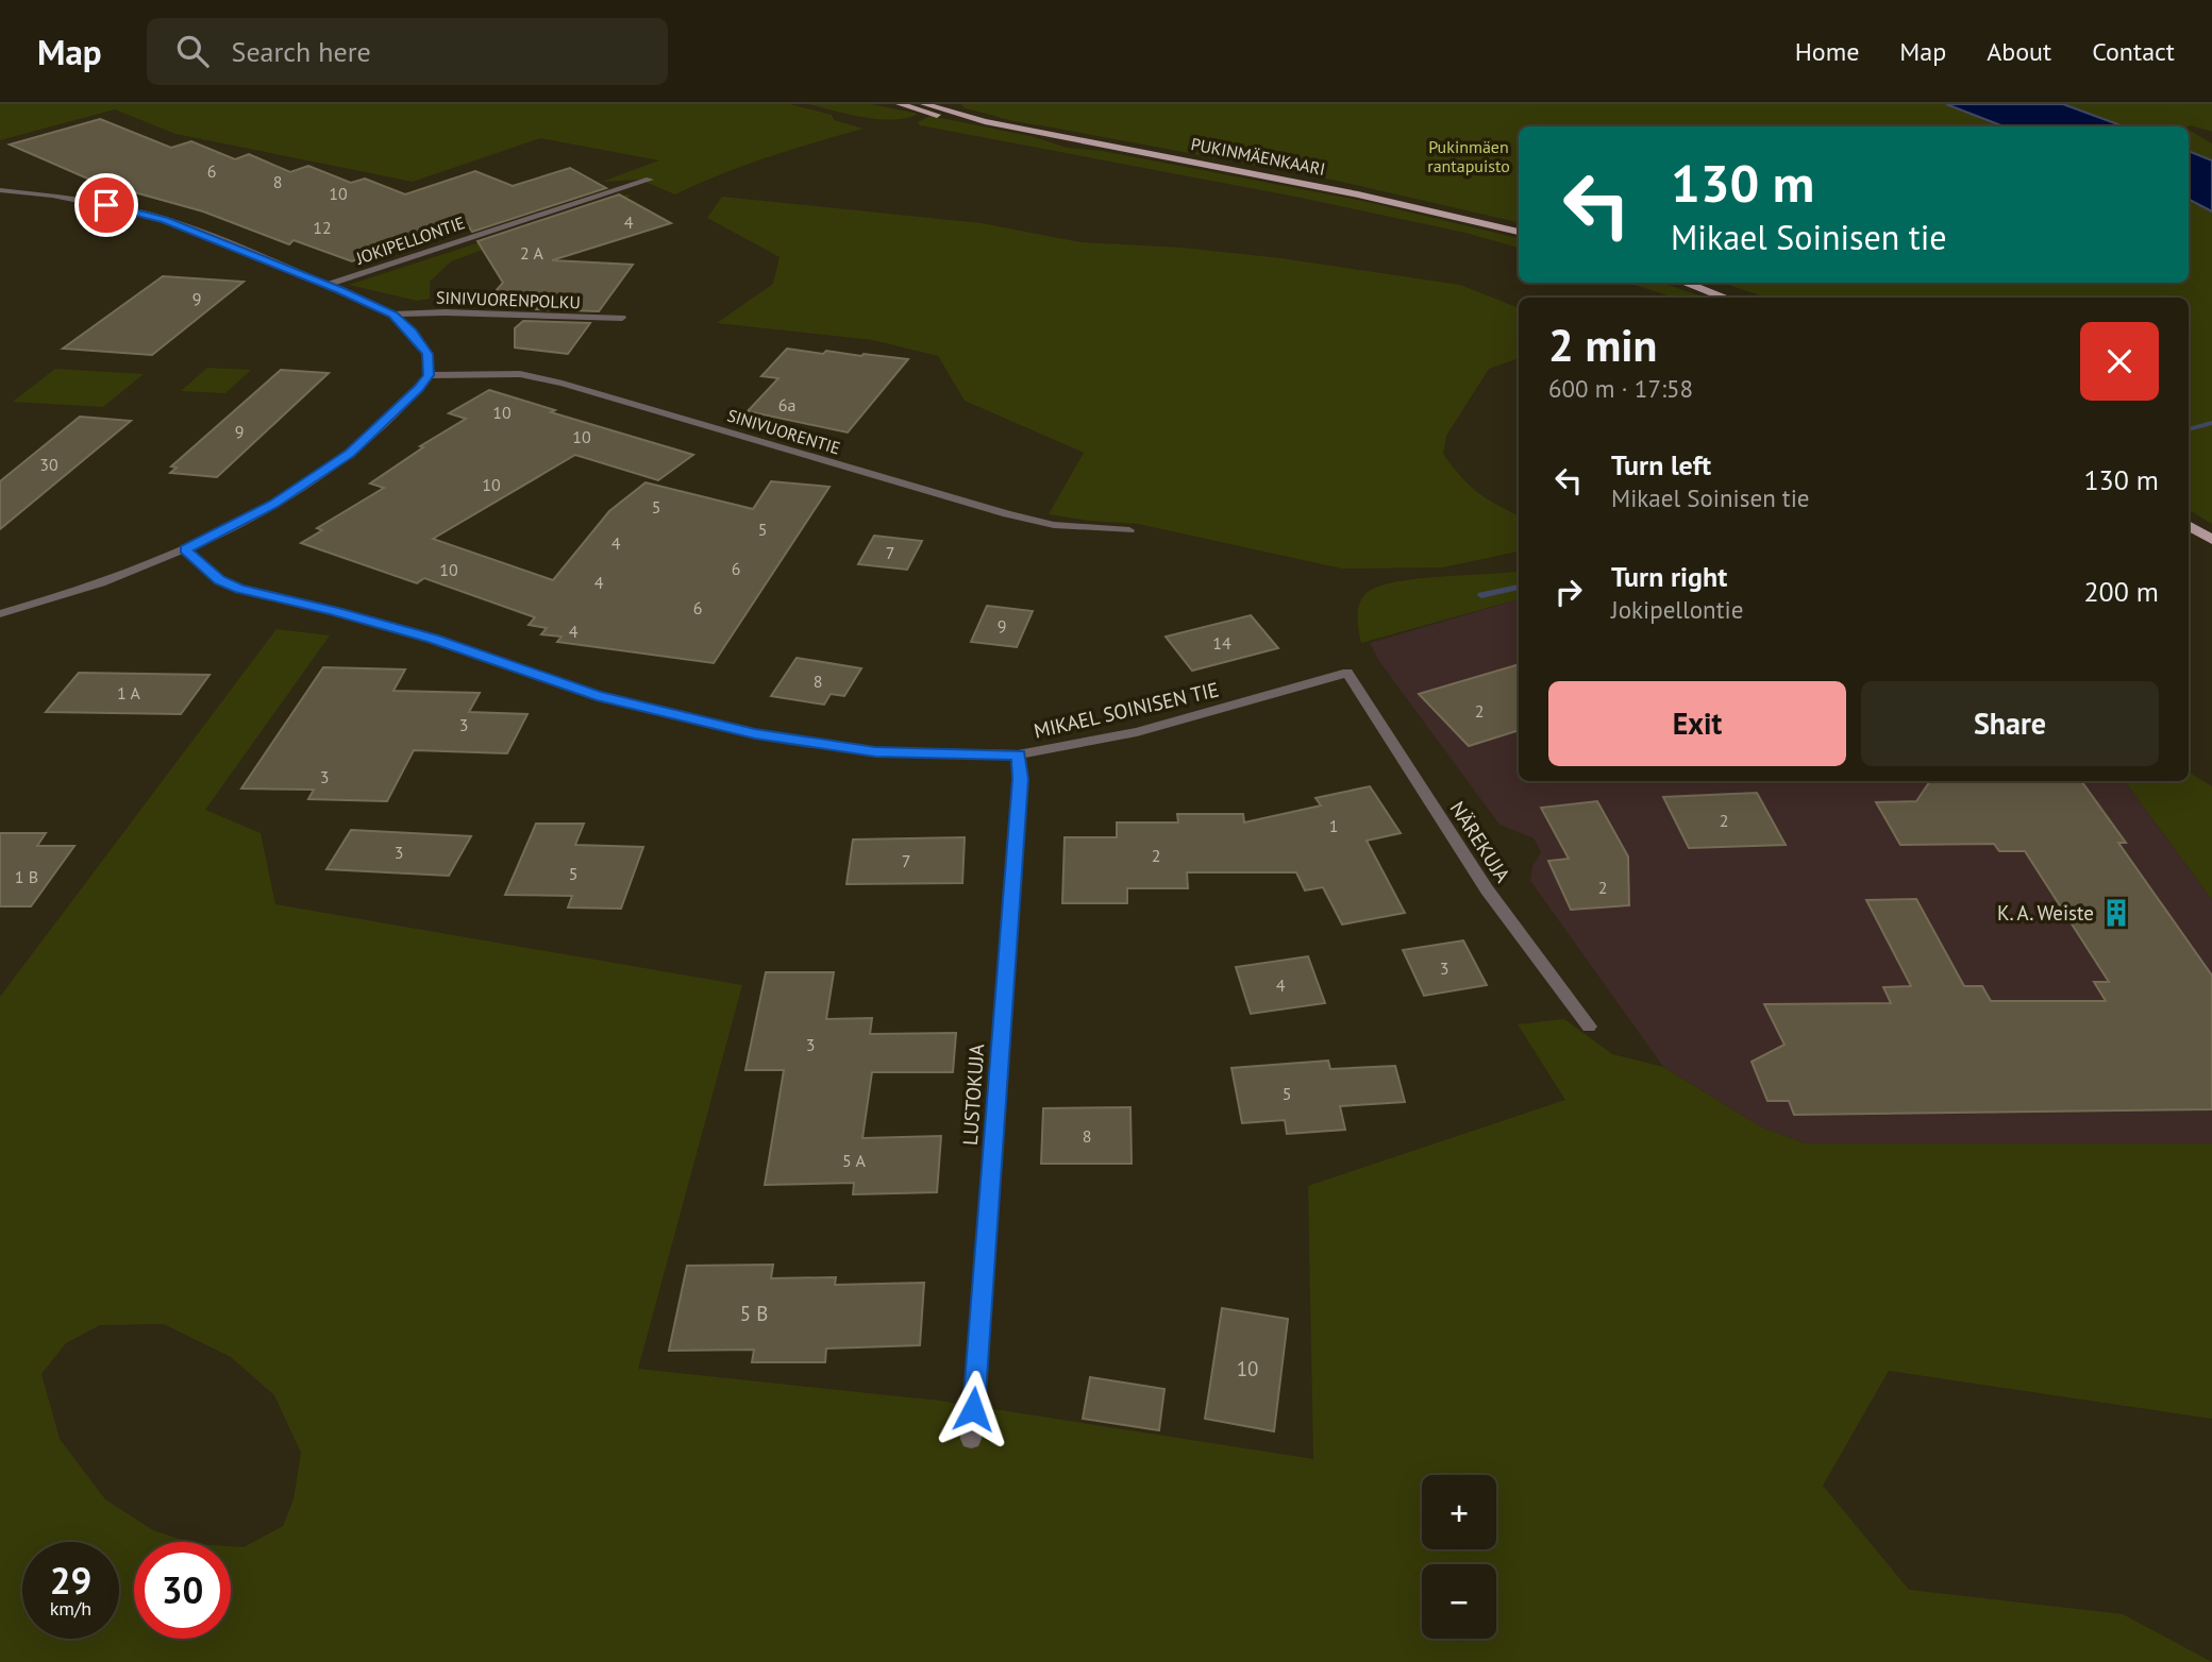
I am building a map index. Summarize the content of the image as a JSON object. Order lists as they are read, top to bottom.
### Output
{
  "streets": {
    "main road": ["PUKINMÄENKAARI"],
    "street": [
      "JOKIPELLONTIE",
      "SINIVUORENPOLKU",
      "SINIVUORENTIE",
      "MIKAEL SOINISEN TIE",
      "NÄREKUJA",
      "LUSTOKUJA"
    ]
  },
  "crossings": [
    ["JOKIPELLONTIE", "SINIVUORENPOLKU"],
    ["JOKIPELLONTIE", "SINIVUORENTIE"],
    ["MIKAEL SOINISEN TIE", "NÄREKUJA"],
    ["MIKAEL SOINISEN TIE", "LUSTOKUJA"]
  ],
  "parks": ["Pukinmäen rantapuisto"],
  "places": {
    "building": ["K. A. Weiste"]
  },
  "house_numbers": [
    "6",
    "8",
    "10",
    "4",
    "12",
    "2 A",
    "9",
    "6a",
    "10",
    "9",
    "10",
    "30",
    "10",
    "5",
    "5",
    "4",
    "7",
    "6",
    "10",
    "4",
    "6",
    "9",
    "4",
    "14",
    "8",
    "1 A",
    "2",
    "3",
    "3",
    "2",
    "1",
    "3",
    "2",
    "7",
    "5",
    "1 B",
    "2",
    "3",
    "4",
    "3",
    "5",
    "8",
    "5 A",
    "5 B",
    "10"
  ],
  "page": {
    "header": "Map",
    "search": "Search here",
    "nav": [
      "Home",
      "Map",
      "About",
      "Contact"
    ],
    "turn": ["130 m", "Mikael Soinisen tie"],
    "heading": ["2 min", "600 m · 17:58"],
    "list": [
      {
        "name": "Turn left",
        "note": "Mikael Soinisen tie",
        "value": "130 m"
      },
      {
        "name": "Turn right",
        "note": "Jokipellontie",
        "value": "200 m"
      }
    ],
    "buttons": ["Exit", "Share"],
    "map_buttons": ["+", "−"],
    "speed": "29 km/h",
    "limit": "30"
  }
}
